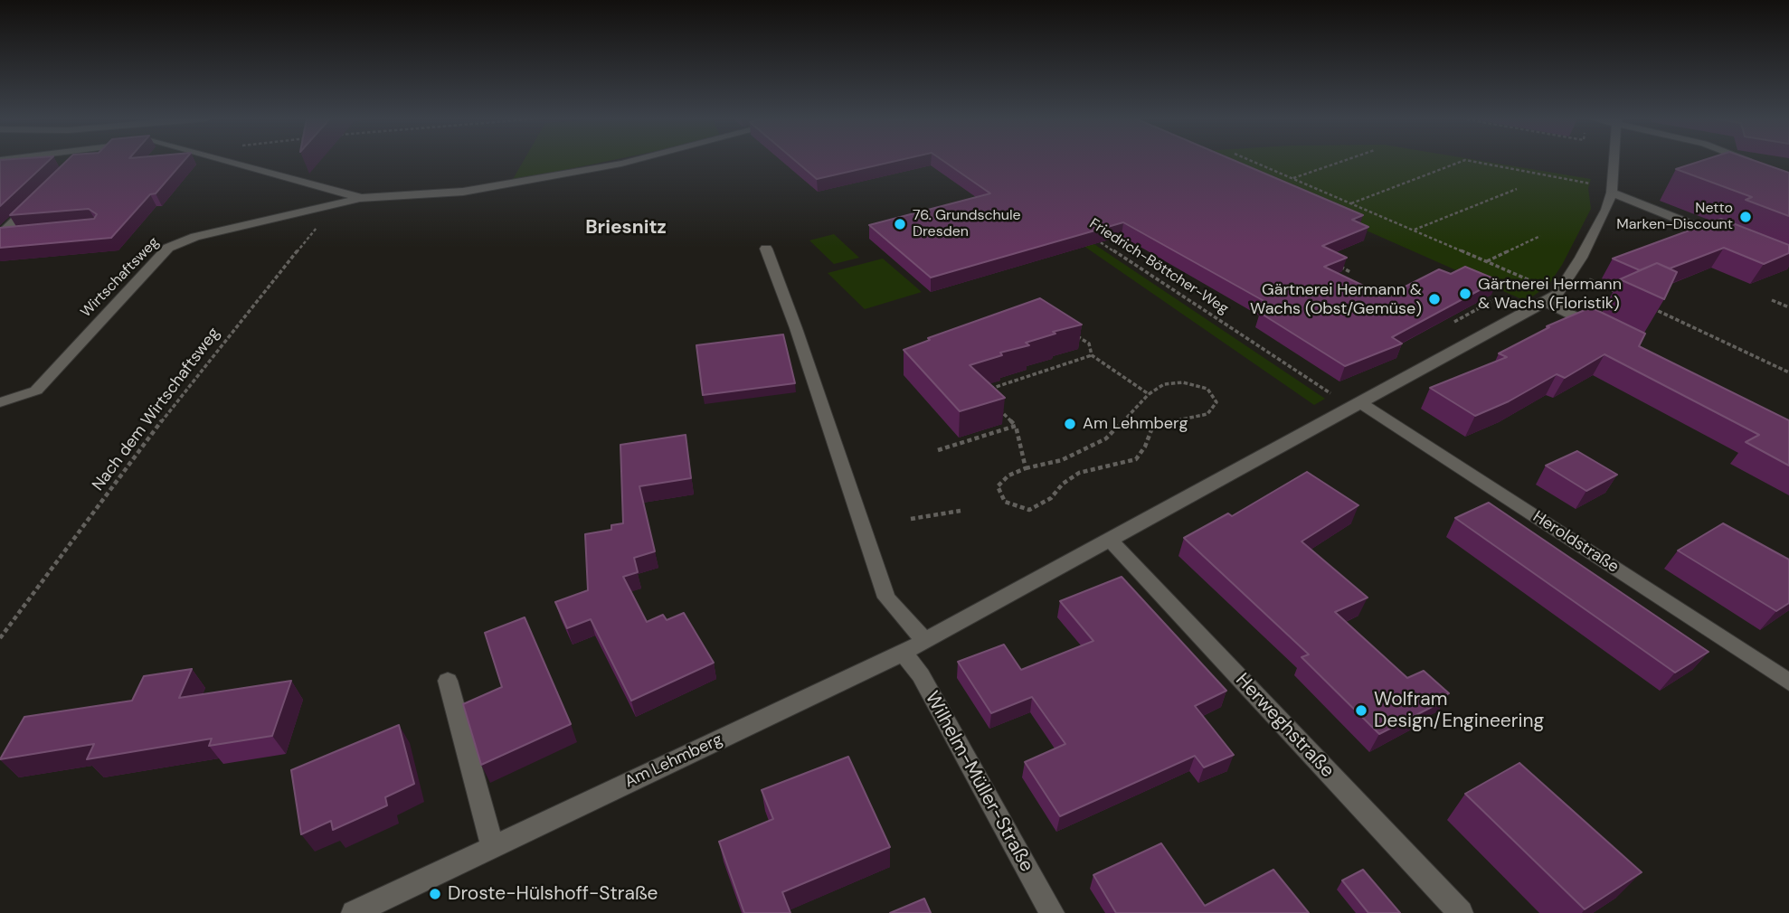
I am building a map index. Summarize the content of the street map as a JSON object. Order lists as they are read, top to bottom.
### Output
{
  "streets": {
    "street": [
      "Wirtschaftsweg",
      "Heroldstraße",
      "Herweghstraße",
      "Am Lehmberg",
      "Wilhelm-Müller-Straße"
    ],
    "path": ["Friedrich-Böttcher-Weg", "Nach dem Wirtschaftsweg"]
  },
  "crossings": [
    ["Friedrich-Böttcher-Weg", "Heroldstraße"],
    ["Friedrich-Böttcher-Weg", "Am Lehmberg"],
    ["Wirtschaftsweg", "Nach dem Wirtschaftsweg"],
    ["Heroldstraße", "Am Lehmberg"],
    ["Herweghstraße", "Am Lehmberg"],
    ["Am Lehmberg", "Wilhelm-Müller-Straße"]
  ],
  "districts": ["Briesnitz"],
  "places": [
    "Netto Marken-Discount",
    "76. Grundschule Dresden",
    "Gärtnerei Hermann & Wachs (Floristik)",
    "Gärtnerei Hermann & Wachs (Obst/Gemüse)",
    "Am Lehmberg",
    "Wolfram Design/Engineering",
    "Droste-Hülshoff-Straße"
  ]
}
